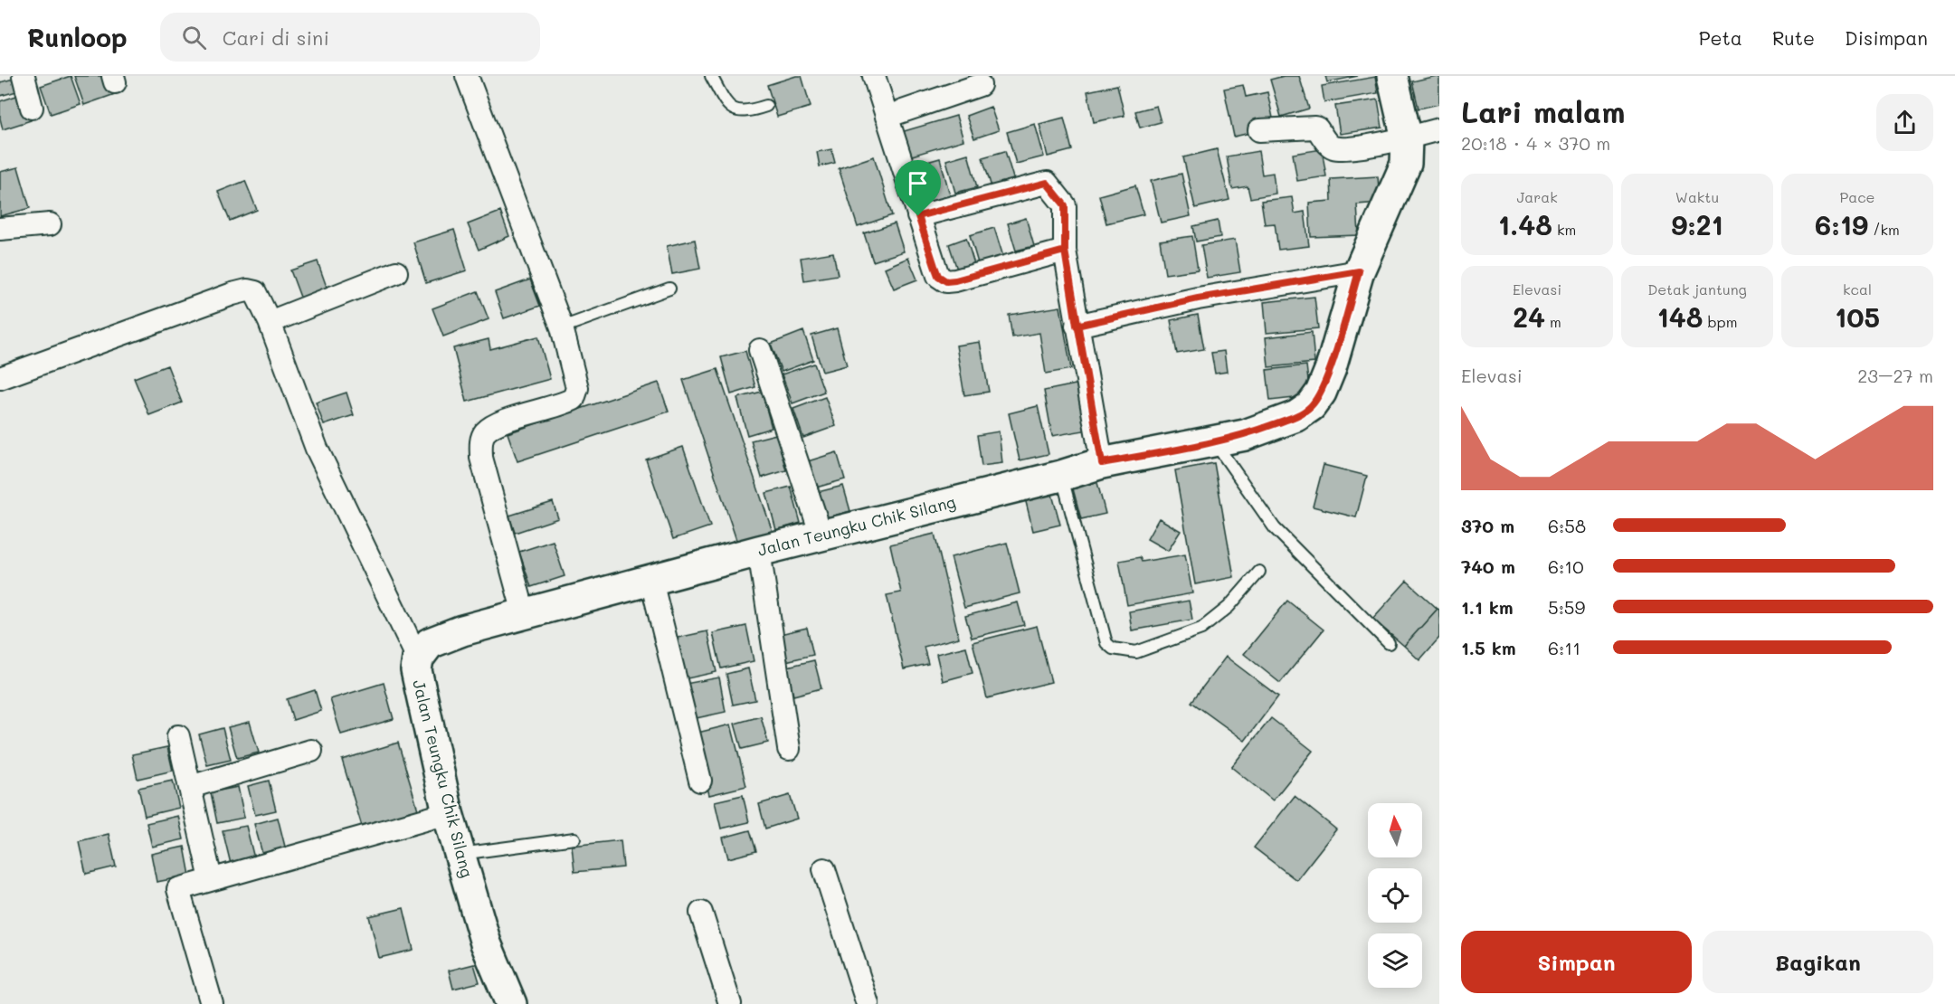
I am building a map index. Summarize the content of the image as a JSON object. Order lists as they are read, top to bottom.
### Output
{
  "streets": {
    "street": ["Jalan Teungku Chik Silang"]
  },
  "north": "top",
  "page": {
    "header": "Runloop",
    "search": "Cari di sini",
    "nav": ["Peta", "Rute", "Disimpan"],
    "heading": ["Lari malam", "20:18 · 4 × 370 m"],
    "stats": [
      ["Jarak", "1.48 km"],
      ["Waktu", "9:21"],
      ["Pace", "6:19 /km"],
      ["Elevasi", "24 m"],
      ["Detak jantung", "148 bpm"],
      ["kcal", "105"]
    ],
    "chart": ["Elevasi", "23–27 m"],
    "list": [
      {
        "name": "370 m",
        "note": "6:58"
      },
      {
        "name": "740 m",
        "note": "6:10"
      },
      {
        "name": "1.1 km",
        "note": "5:59"
      },
      {
        "name": "1.5 km",
        "note": "6:11"
      }
    ],
    "buttons": ["Simpan", "Bagikan"]
  }
}
